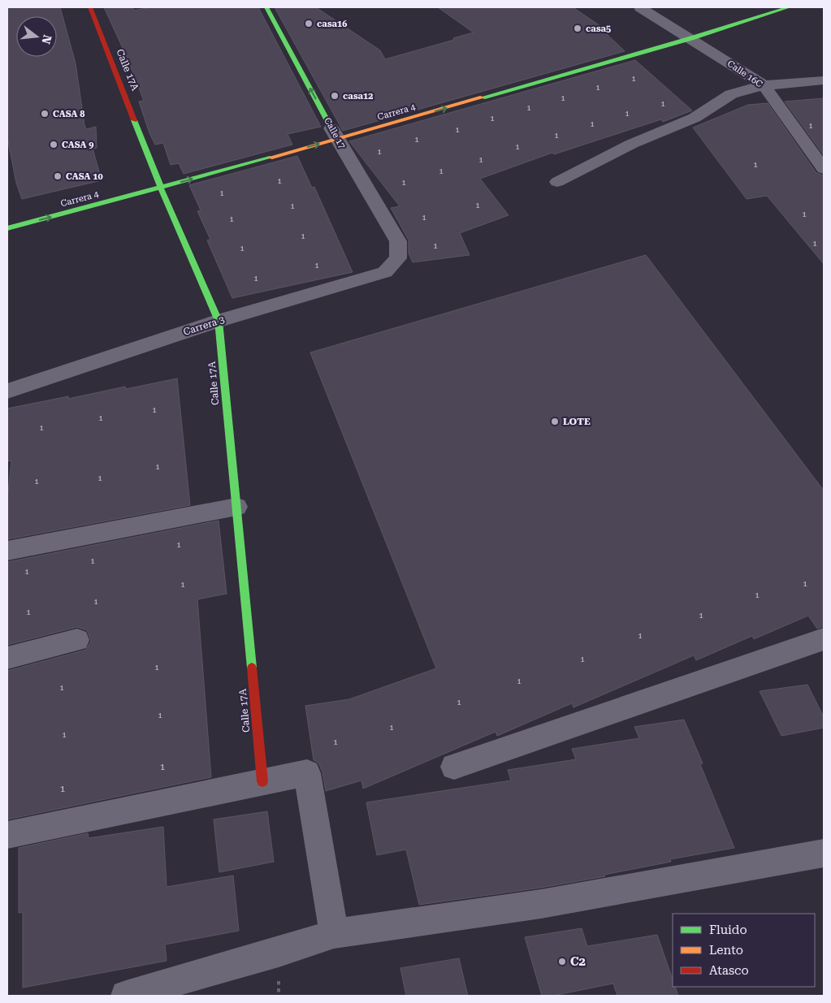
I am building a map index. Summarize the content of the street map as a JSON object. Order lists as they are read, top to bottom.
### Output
{
  "streets": {
    "street": [
      "Calle 17A",
      "Calle 16C",
      "Carrera 4",
      "Calle 17",
      "Carrera 3"
    ]
  },
  "crossings": [
    ["Calle 17A", "Carrera 4"],
    ["Calle 17A", "Carrera 3"],
    ["Calle 16C", "Carrera 4"],
    ["Carrera 4", "Calle 17"],
    ["Calle 17", "Carrera 3"]
  ],
  "one_way": ["Carrera 4", "Calle 17"],
  "places": [
    "casa16",
    "casa5",
    "casa12",
    "CASA 8",
    "CASA 9",
    "CASA 10",
    "LOTE",
    "C2"
  ],
  "house_numbers": [
    "1",
    "1",
    "1",
    "1",
    "1",
    "1",
    "1",
    "1",
    "1",
    "1",
    "1",
    "1",
    "1",
    "1",
    "1",
    "1",
    "1",
    "1",
    "1",
    "1",
    "1",
    "1",
    "1",
    "1",
    "1",
    "1",
    "1",
    "1",
    "1",
    "1",
    "1",
    "1",
    "1",
    "1",
    "1",
    "1",
    "1",
    "1",
    "1",
    "1",
    "1",
    "1",
    "1",
    "1",
    "1",
    "1",
    "1",
    "1",
    "1",
    "1",
    "1",
    "1",
    "1",
    "1",
    "1",
    "1",
    "1",
    "1"
  ],
  "legend": ["Fluido", "Lento", "Atasco"],
  "north": "right"
}
